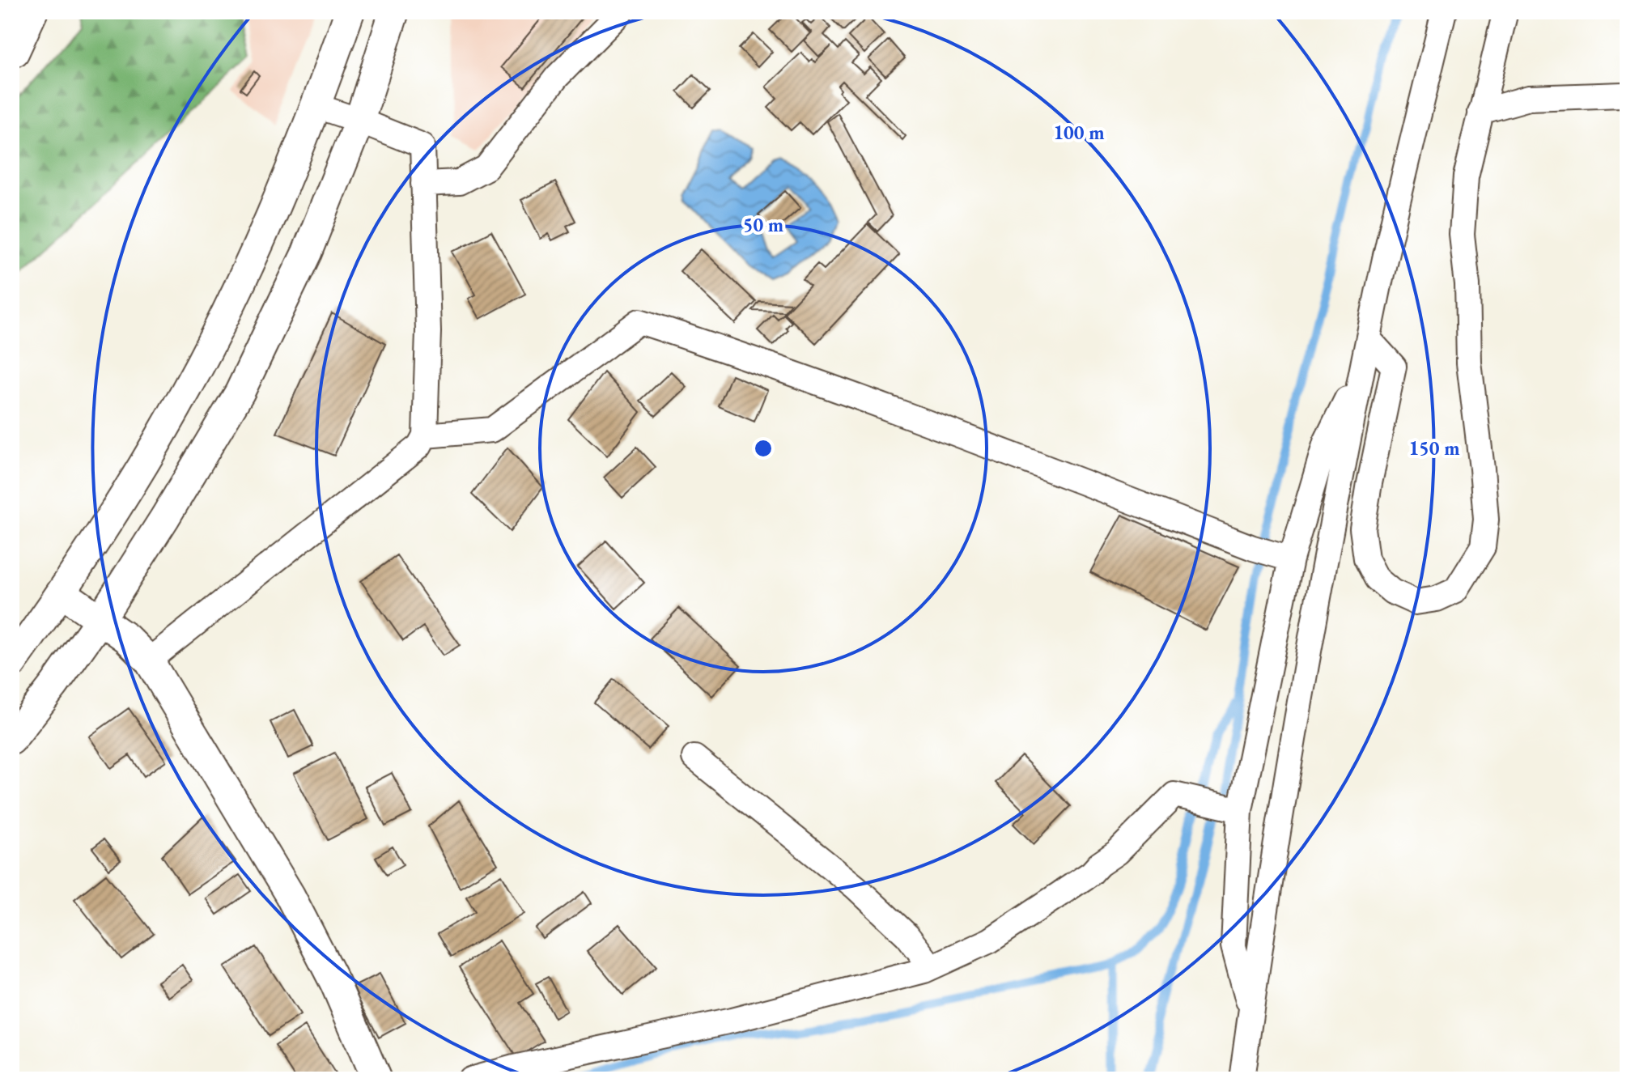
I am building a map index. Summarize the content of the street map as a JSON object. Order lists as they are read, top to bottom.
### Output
{
  "rings": ["100 m", "50 m", "150 m"]
}
